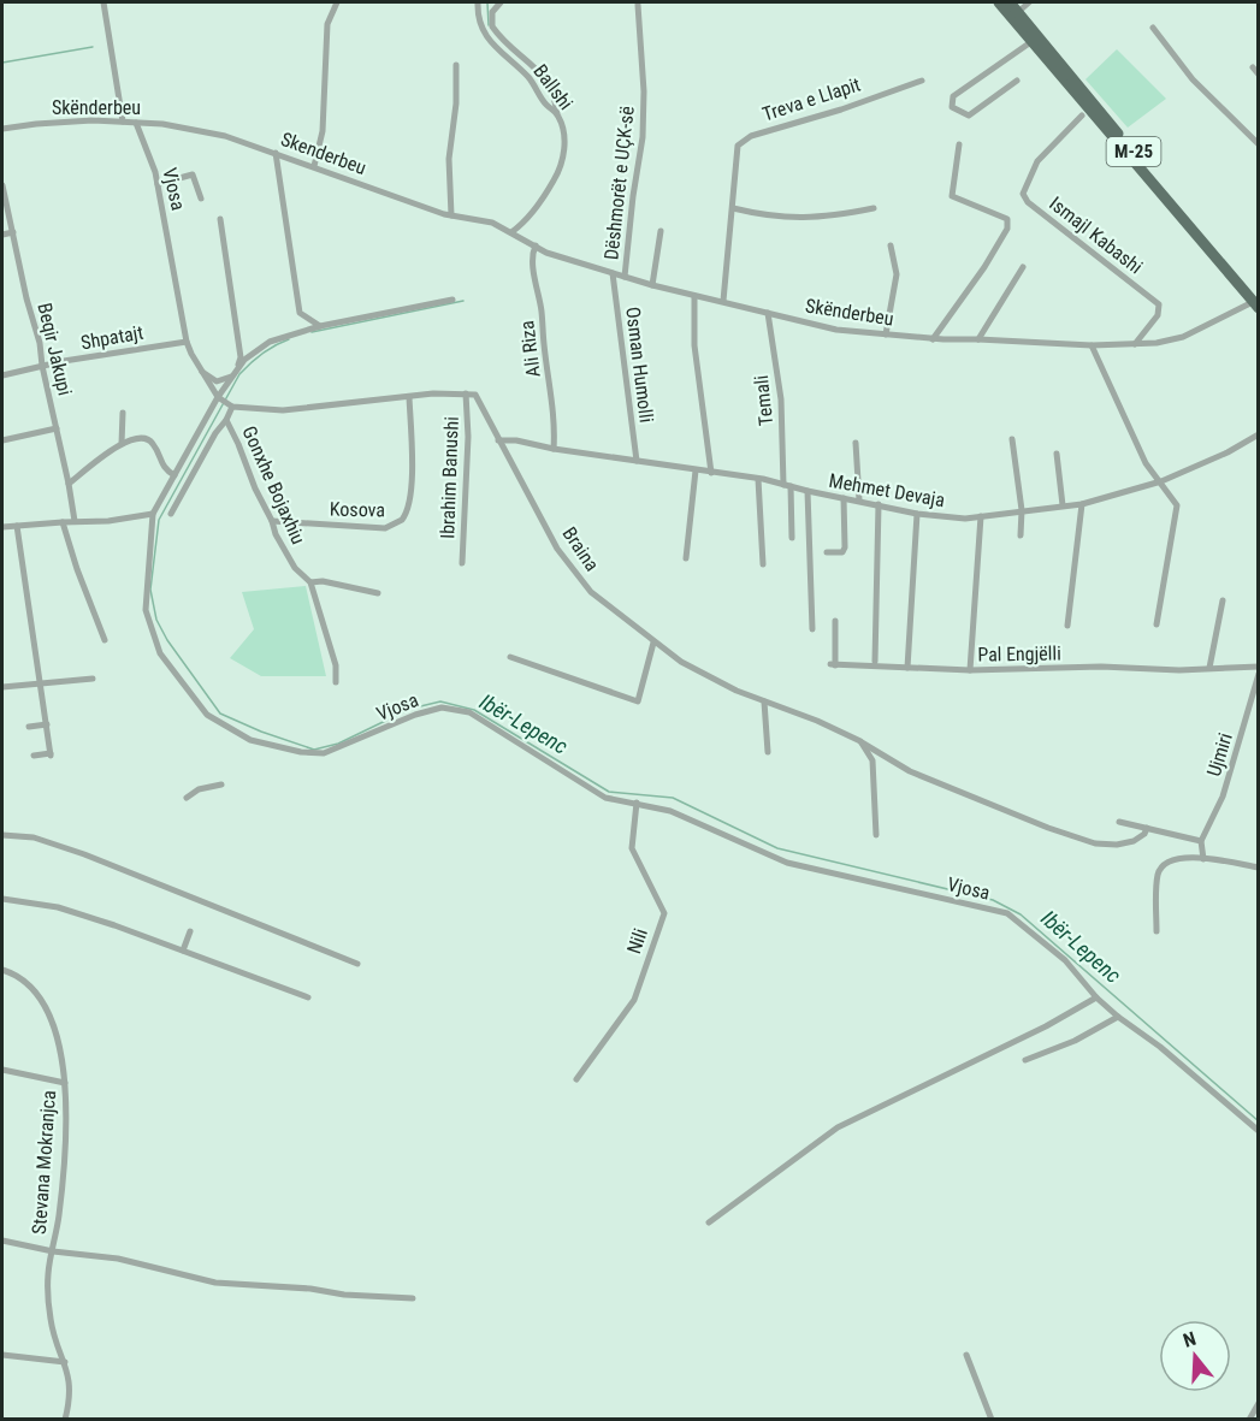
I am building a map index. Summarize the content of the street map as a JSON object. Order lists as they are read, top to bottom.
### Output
{
  "streets": {
    "main road": ["M-25"],
    "street": [
      "Ballshi",
      "Treva e Llapit",
      "Skënderbeu",
      "Skenderbeu",
      "Dëshmorët e UÇK-së",
      "Vjosa",
      "Ismajl Kabashi",
      "Shpatajt",
      "Beqir Jakupi",
      "Ali Riza",
      "Osman Humolli",
      "Temali",
      "Ibrahim Banushi",
      "Gonxhe Bojaxhiu",
      "Mehmet Devaja",
      "Kosova",
      "Braina",
      "Pal Engjëlli",
      "Ujmiri",
      "Nili",
      "Stevana Mokranjca"
    ]
  },
  "crossings": [
    ["Ballshi", "Skënderbeu"],
    ["Treva e Llapit", "Skënderbeu"],
    ["Skënderbeu", "M-25"],
    ["Skënderbeu", "Skenderbeu"],
    ["Skënderbeu", "Dëshmorët e UÇK-së"],
    ["Skënderbeu", "Vjosa"],
    ["Skënderbeu", "Ismajl Kabashi"],
    ["Skënderbeu", "Ali Riza"],
    ["Skënderbeu", "Osman Humolli"],
    ["Skënderbeu", "Temali"],
    ["Vjosa", "Shpatajt"],
    ["Vjosa", "Nili"],
    ["Shpatajt", "Beqir Jakupi"],
    ["Ali Riza", "Mehmet Devaja"],
    ["Osman Humolli", "Mehmet Devaja"],
    ["Temali", "Mehmet Devaja"],
    ["Ibrahim Banushi", "Braina"],
    ["Gonxhe Bojaxhiu", "Kosova"],
    ["Mehmet Devaja", "Braina"]
  ],
  "water": ["Ibër-Lepenc"],
  "north": "top"
}
